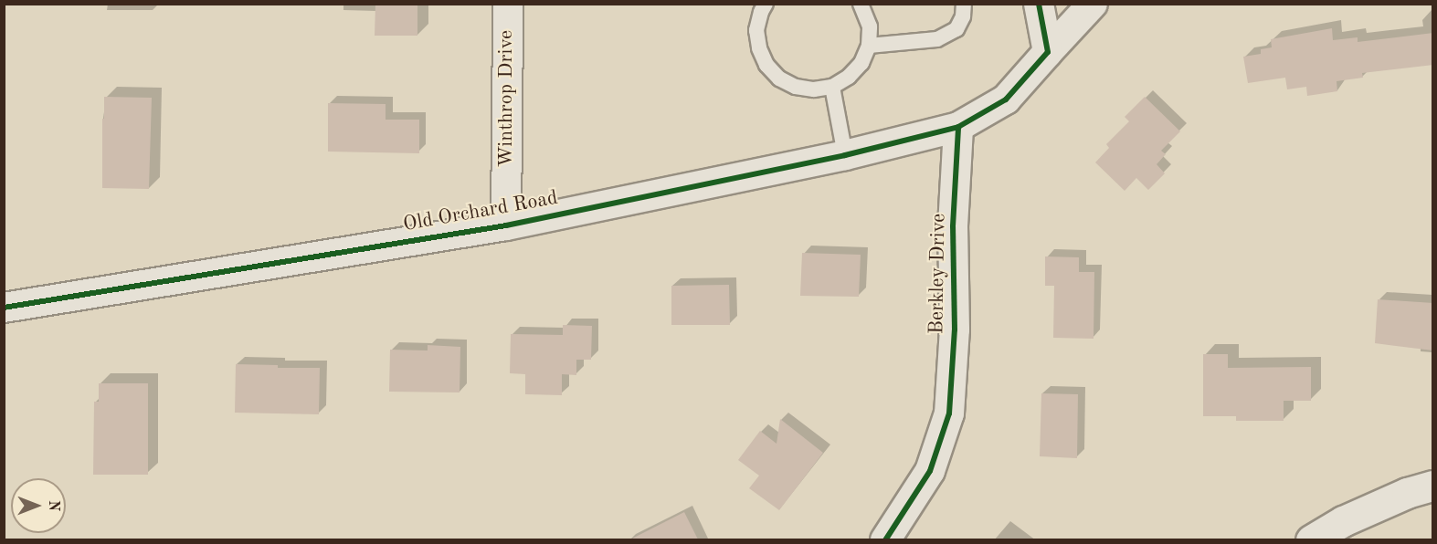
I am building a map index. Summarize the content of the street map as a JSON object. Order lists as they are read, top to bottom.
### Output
{
  "streets": {
    "street": ["Winthrop Drive", "Old Orchard Road", "Berkley Drive"]
  },
  "crossings": [
    ["Winthrop Drive", "Old Orchard Road"],
    ["Old Orchard Road", "Berkley Drive"]
  ],
  "north": "right"
}
